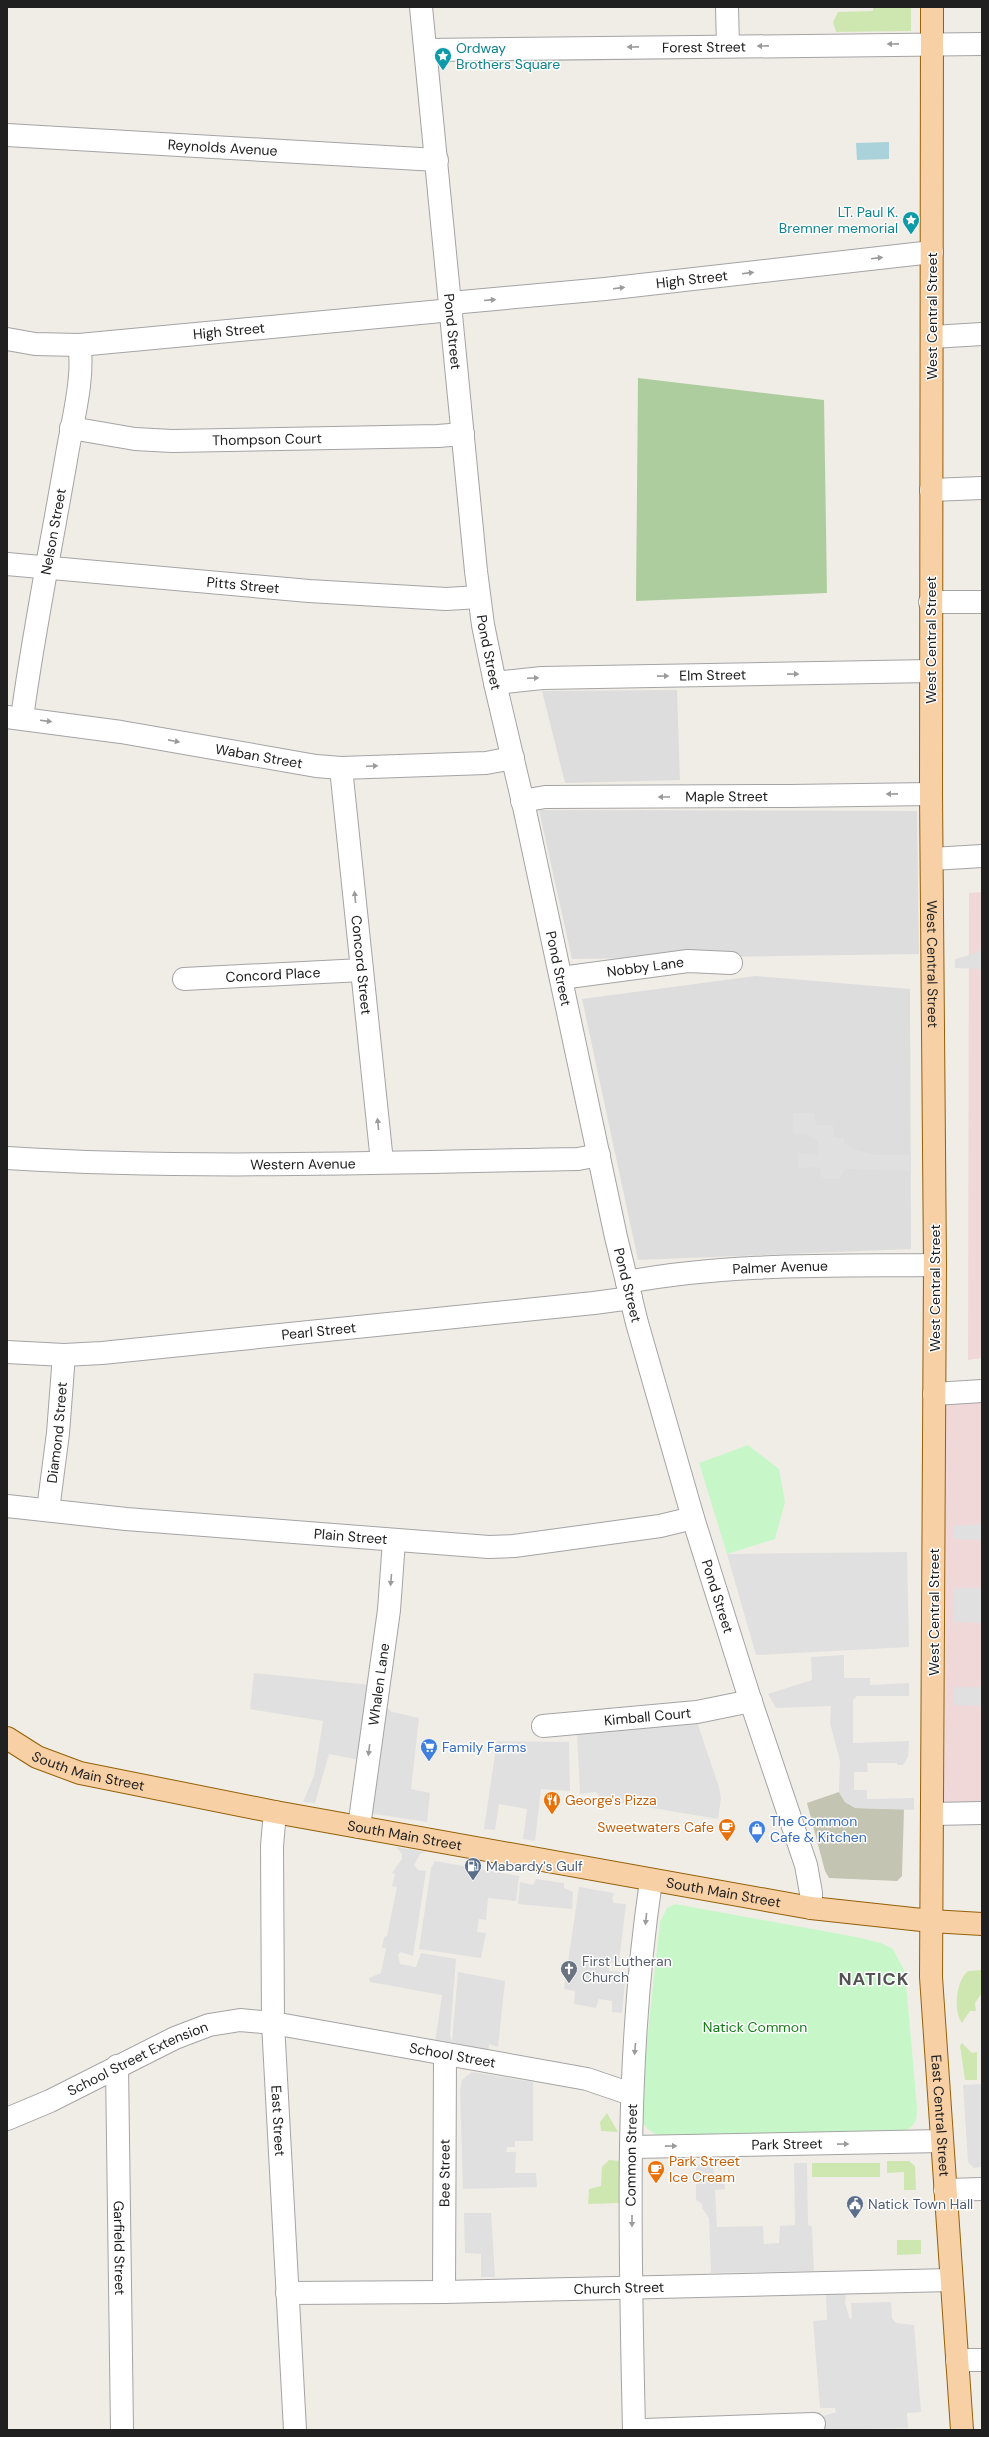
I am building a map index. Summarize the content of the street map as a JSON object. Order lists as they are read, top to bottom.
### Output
{
  "streets": {
    "main road": ["West Central Street", "South Main Street", "East Central Street"],
    "street": [
      "Forest Street",
      "Reynolds Avenue",
      "High Street",
      "Pond Street",
      "Thompson Court",
      "Nelson Street",
      "Pitts Street",
      "Elm Street",
      "Waban Street",
      "Maple Street",
      "Concord Street",
      "Nobby Lane",
      "Concord Place",
      "Western Avenue",
      "Palmer Avenue",
      "Pearl Street",
      "Diamond Street",
      "Plain Street",
      "Whalen Lane",
      "Kimball Court",
      "School Street",
      "School Street Extension",
      "East Street",
      "Park Street",
      "Common Street",
      "Bee Street",
      "Garfield Street",
      "Church Street"
    ]
  },
  "crossings": [
    ["Forest Street", "West Central Street"],
    ["Forest Street", "Pond Street"],
    ["Reynolds Avenue", "Pond Street"],
    ["High Street", "West Central Street"],
    ["High Street", "Pond Street"],
    ["High Street", "Nelson Street"],
    ["West Central Street", "Elm Street"],
    ["West Central Street", "Maple Street"],
    ["West Central Street", "Palmer Avenue"],
    ["West Central Street", "South Main Street"],
    ["West Central Street", "East Central Street"],
    ["Pond Street", "Thompson Court"],
    ["Pond Street", "Pitts Street"],
    ["Pond Street", "Elm Street"],
    ["Pond Street", "Waban Street"],
    ["Pond Street", "Maple Street"],
    ["Pond Street", "Nobby Lane"],
    ["Pond Street", "Western Avenue"],
    ["Pond Street", "Palmer Avenue"],
    ["Pond Street", "Pearl Street"],
    ["Pond Street", "Plain Street"],
    ["Pond Street", "Kimball Court"],
    ["Pond Street", "South Main Street"],
    ["Thompson Court", "Nelson Street"],
    ["Nelson Street", "Pitts Street"],
    ["Nelson Street", "Waban Street"],
    ["Waban Street", "Concord Street"],
    ["Concord Street", "Concord Place"],
    ["Concord Street", "Western Avenue"],
    ["Palmer Avenue", "Pearl Street"],
    ["Pearl Street", "Diamond Street"],
    ["Diamond Street", "Plain Street"],
    ["Plain Street", "Whalen Lane"],
    ["Whalen Lane", "South Main Street"],
    ["South Main Street", "East Central Street"],
    ["South Main Street", "East Street"],
    ["South Main Street", "Common Street"],
    ["School Street", "School Street Extension"],
    ["School Street", "East Street"],
    ["School Street", "Common Street"],
    ["School Street", "Bee Street"],
    ["School Street Extension", "East Street"],
    ["School Street Extension", "Garfield Street"],
    ["East Central Street", "Park Street"],
    ["East Central Street", "Church Street"],
    ["East Street", "Church Street"],
    ["Park Street", "Common Street"],
    ["Common Street", "Church Street"],
    ["Bee Street", "Church Street"]
  ],
  "one_way": [
    "Forest Street",
    "High Street",
    "Elm Street",
    "Waban Street",
    "Maple Street",
    "Concord Street",
    "Whalen Lane",
    "Park Street",
    "Common Street"
  ],
  "districts": ["NATICK"],
  "parks": ["Natick Common"],
  "places": {
    "place": ["Ordway Brothers Square", "LT. Paul K. Bremner memorial"],
    "supermarket": ["Family Farms"],
    "restaurant": ["George's Pizza"],
    "cafe": ["Sweetwaters Cafe", "Park Street Ice Cream"],
    "shop": ["The Common Cafe & Kitchen"],
    "fuel station": ["Mabardy's Gulf"],
    "church": ["First Lutheran Church"],
    "public building": ["Natick Town Hall"]
  }
}
